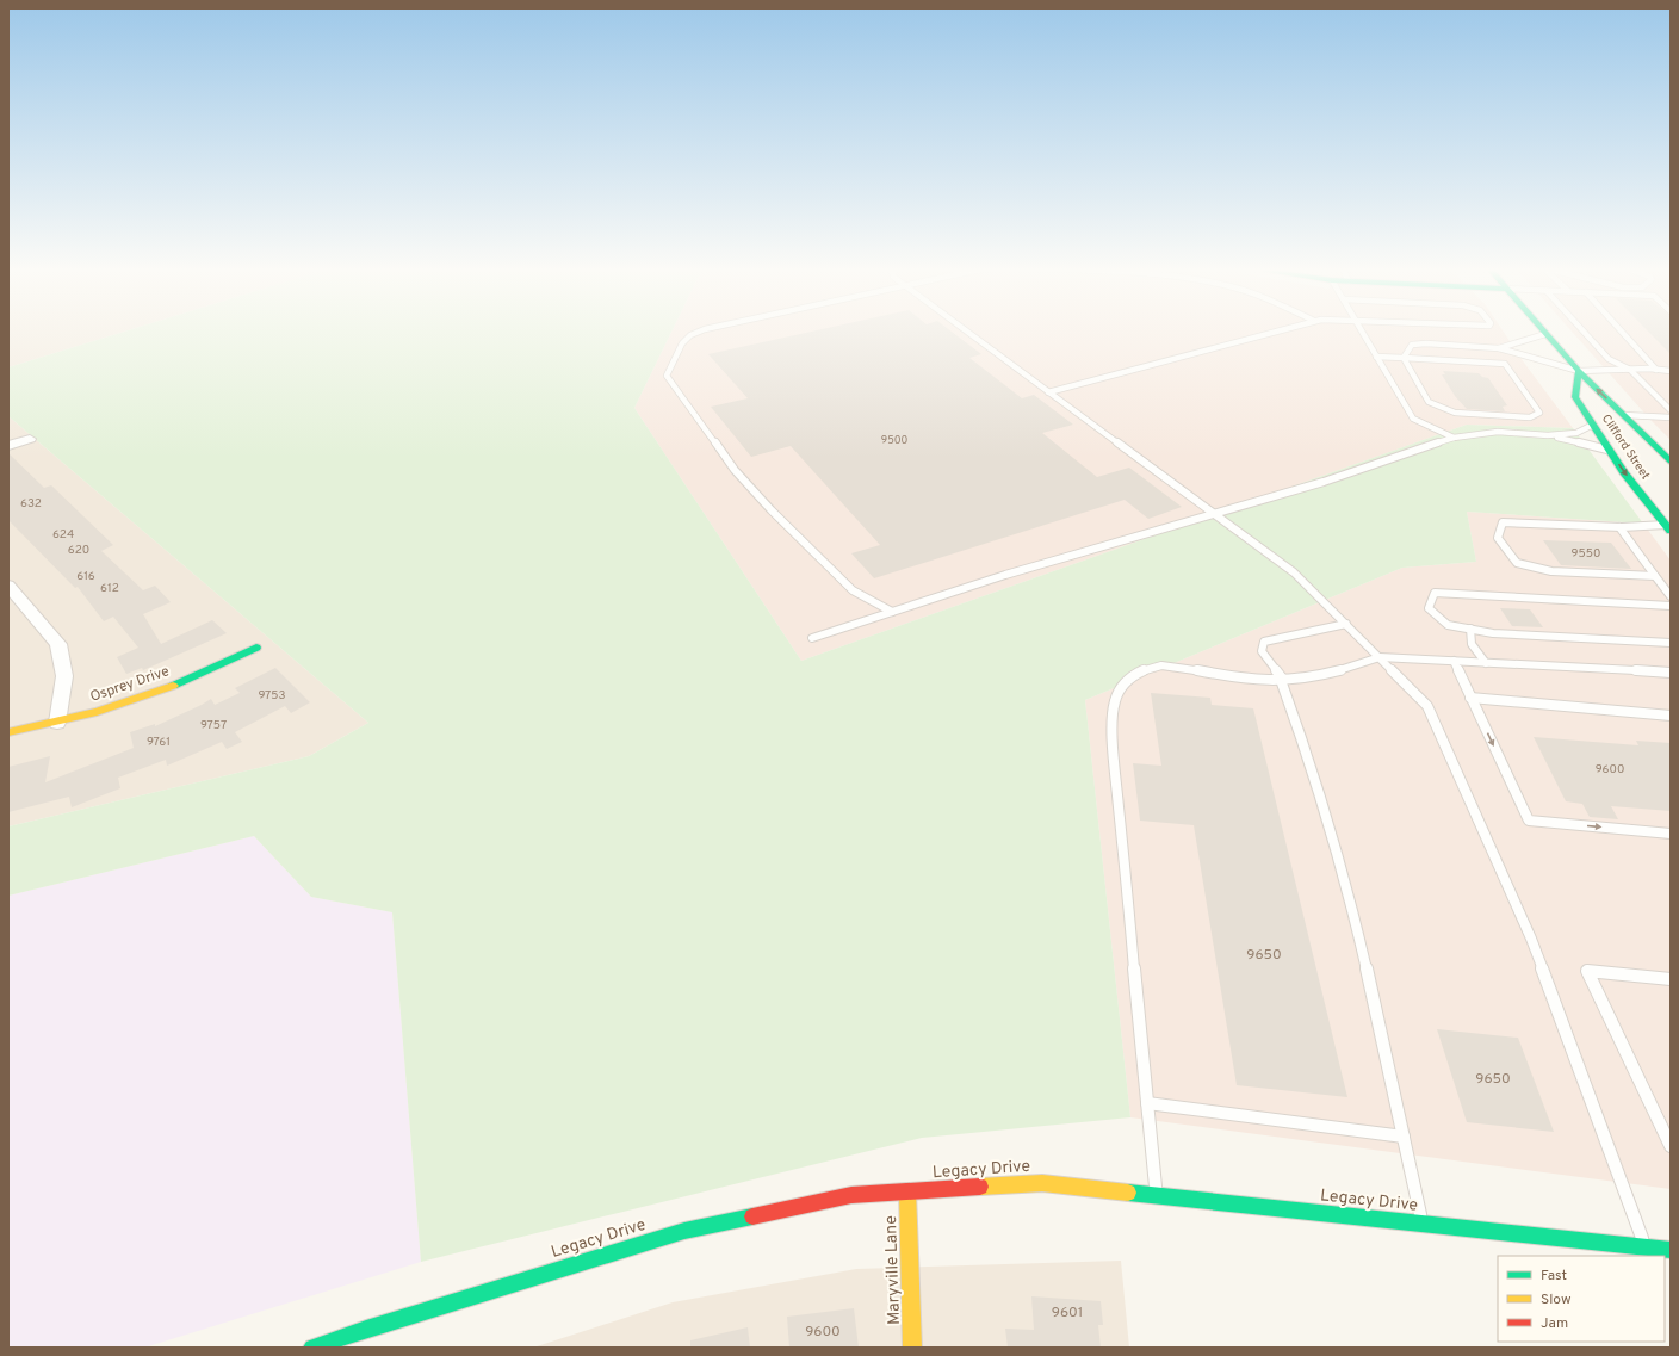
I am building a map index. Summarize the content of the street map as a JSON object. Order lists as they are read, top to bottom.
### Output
{
  "streets": {
    "street": [
      "Clifford Street",
      "Osprey Drive",
      "Legacy Drive",
      "Maryville Lane"
    ]
  },
  "crossings": [
    ["Legacy Drive", "Maryville Lane"]
  ],
  "house_numbers": [
    "9500",
    "632",
    "624",
    "620",
    "9550",
    "616",
    "612",
    "9753",
    "9757",
    "9761",
    "9600",
    "9650",
    "9650",
    "9601",
    "9600"
  ],
  "legend": ["Fast", "Slow", "Jam"]
}
